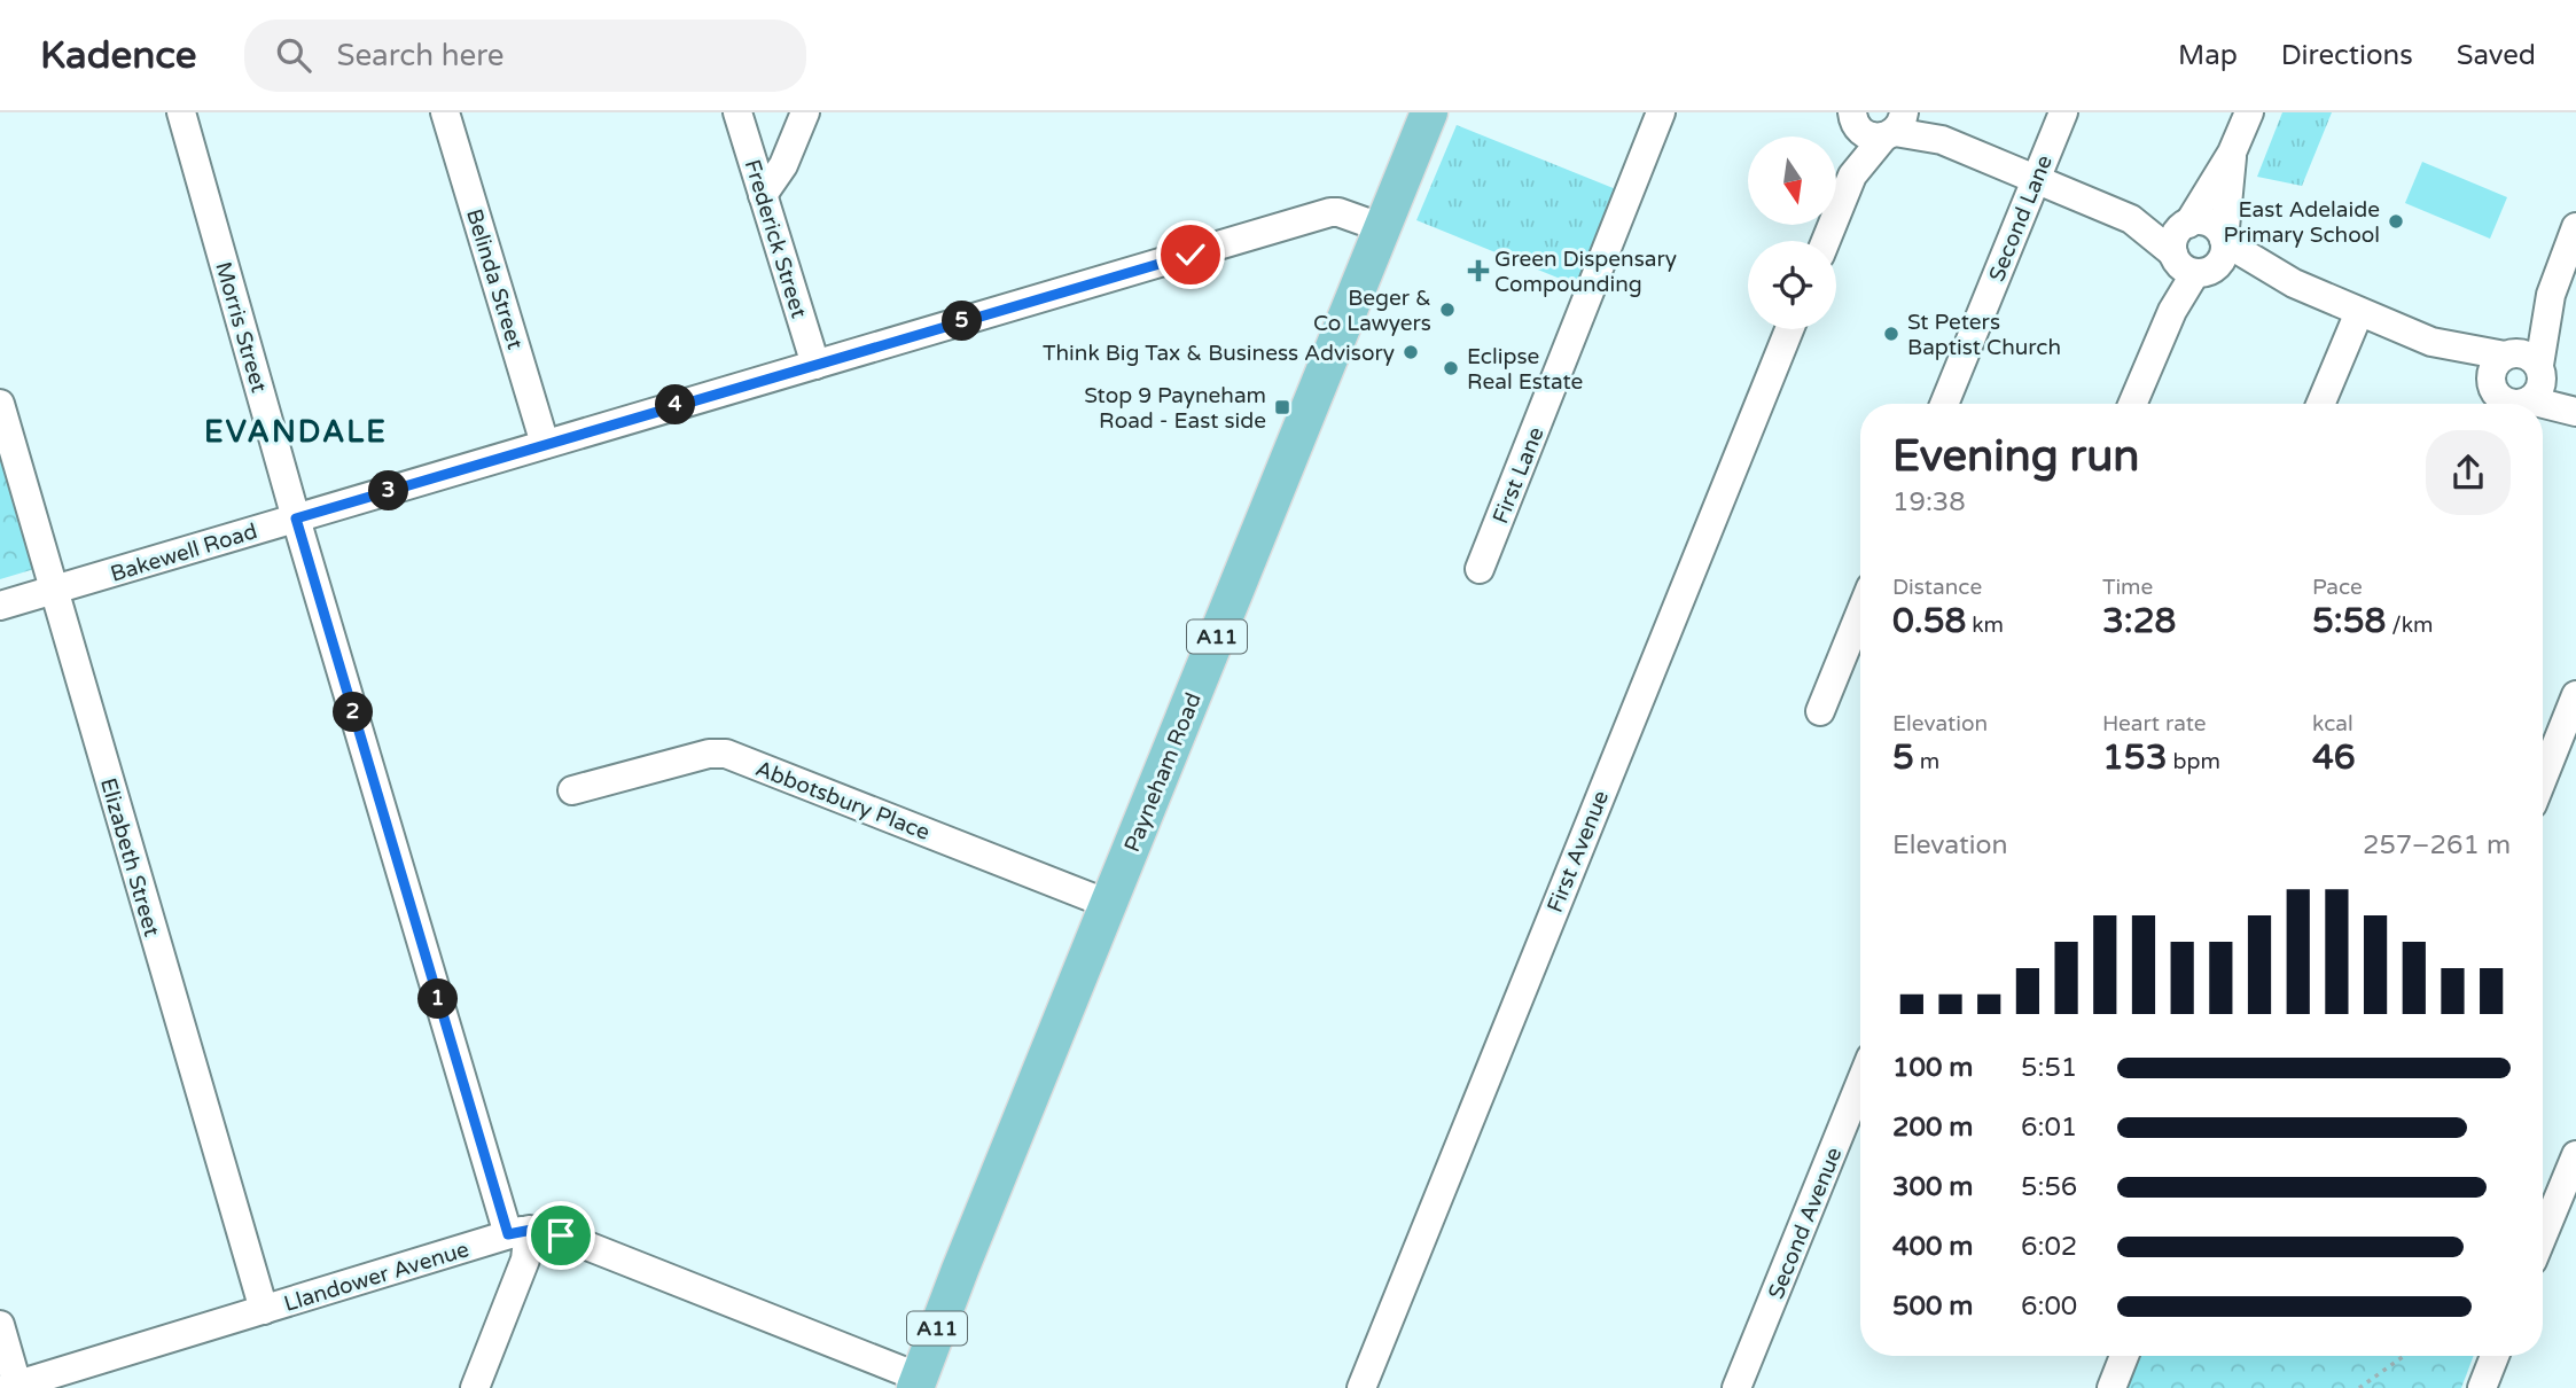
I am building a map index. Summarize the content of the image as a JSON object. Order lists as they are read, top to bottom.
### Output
{
  "streets": {
    "main road": ["A11", "Payneham Road"],
    "street": [
      "Second Lane",
      "Frederick Street",
      "Belinda Street",
      "Morris Street",
      "First Lane",
      "Bakewell Road",
      "Abbotsbury Place",
      "First Avenue",
      "Elizabeth Street",
      "Second Avenue",
      "Llandower Avenue"
    ]
  },
  "crossings": [
    ["Frederick Street", "Bakewell Road"],
    ["Belinda Street", "Bakewell Road"],
    ["Morris Street", "Bakewell Road"],
    ["Morris Street", "Llandower Avenue"],
    ["Bakewell Road", "Payneham Road"],
    ["Bakewell Road", "Elizabeth Street"],
    ["Payneham Road", "Abbotsbury Place"],
    ["Payneham Road", "Llandower Avenue"],
    ["Elizabeth Street", "Llandower Avenue"]
  ],
  "districts": ["EVANDALE"],
  "places": {
    "other": [
      "East Adelaide Primary School",
      "Beger & Co Lawyers",
      "St Peters Baptist Church",
      "Think Big Tax & Business Advisory",
      "Eclipse Real Estate"
    ],
    "health": ["Green Dispensary Compounding"],
    "transit": ["Stop 9 Payneham Road - East side"]
  },
  "north": "bottom",
  "page": {
    "header": "Kadence",
    "search": "Search here",
    "nav": ["Map", "Directions", "Saved"],
    "pins": [
      "5",
      "4",
      "3",
      "2",
      "1"
    ],
    "heading": ["Evening run", "19:38"],
    "stats": [
      ["Distance", "0.58 km"],
      ["Time", "3:28"],
      ["Pace", "5:58 /km"],
      ["Elevation", "5 m"],
      ["Heart rate", "153 bpm"],
      ["kcal", "46"]
    ],
    "chart": ["Elevation", "257–261 m"],
    "list": [
      {
        "name": "100 m",
        "note": "5:51"
      },
      {
        "name": "200 m",
        "note": "6:01"
      },
      {
        "name": "300 m",
        "note": "5:56"
      },
      {
        "name": "400 m",
        "note": "6:02"
      },
      {
        "name": "500 m",
        "note": "6:00"
      }
    ]
  }
}
